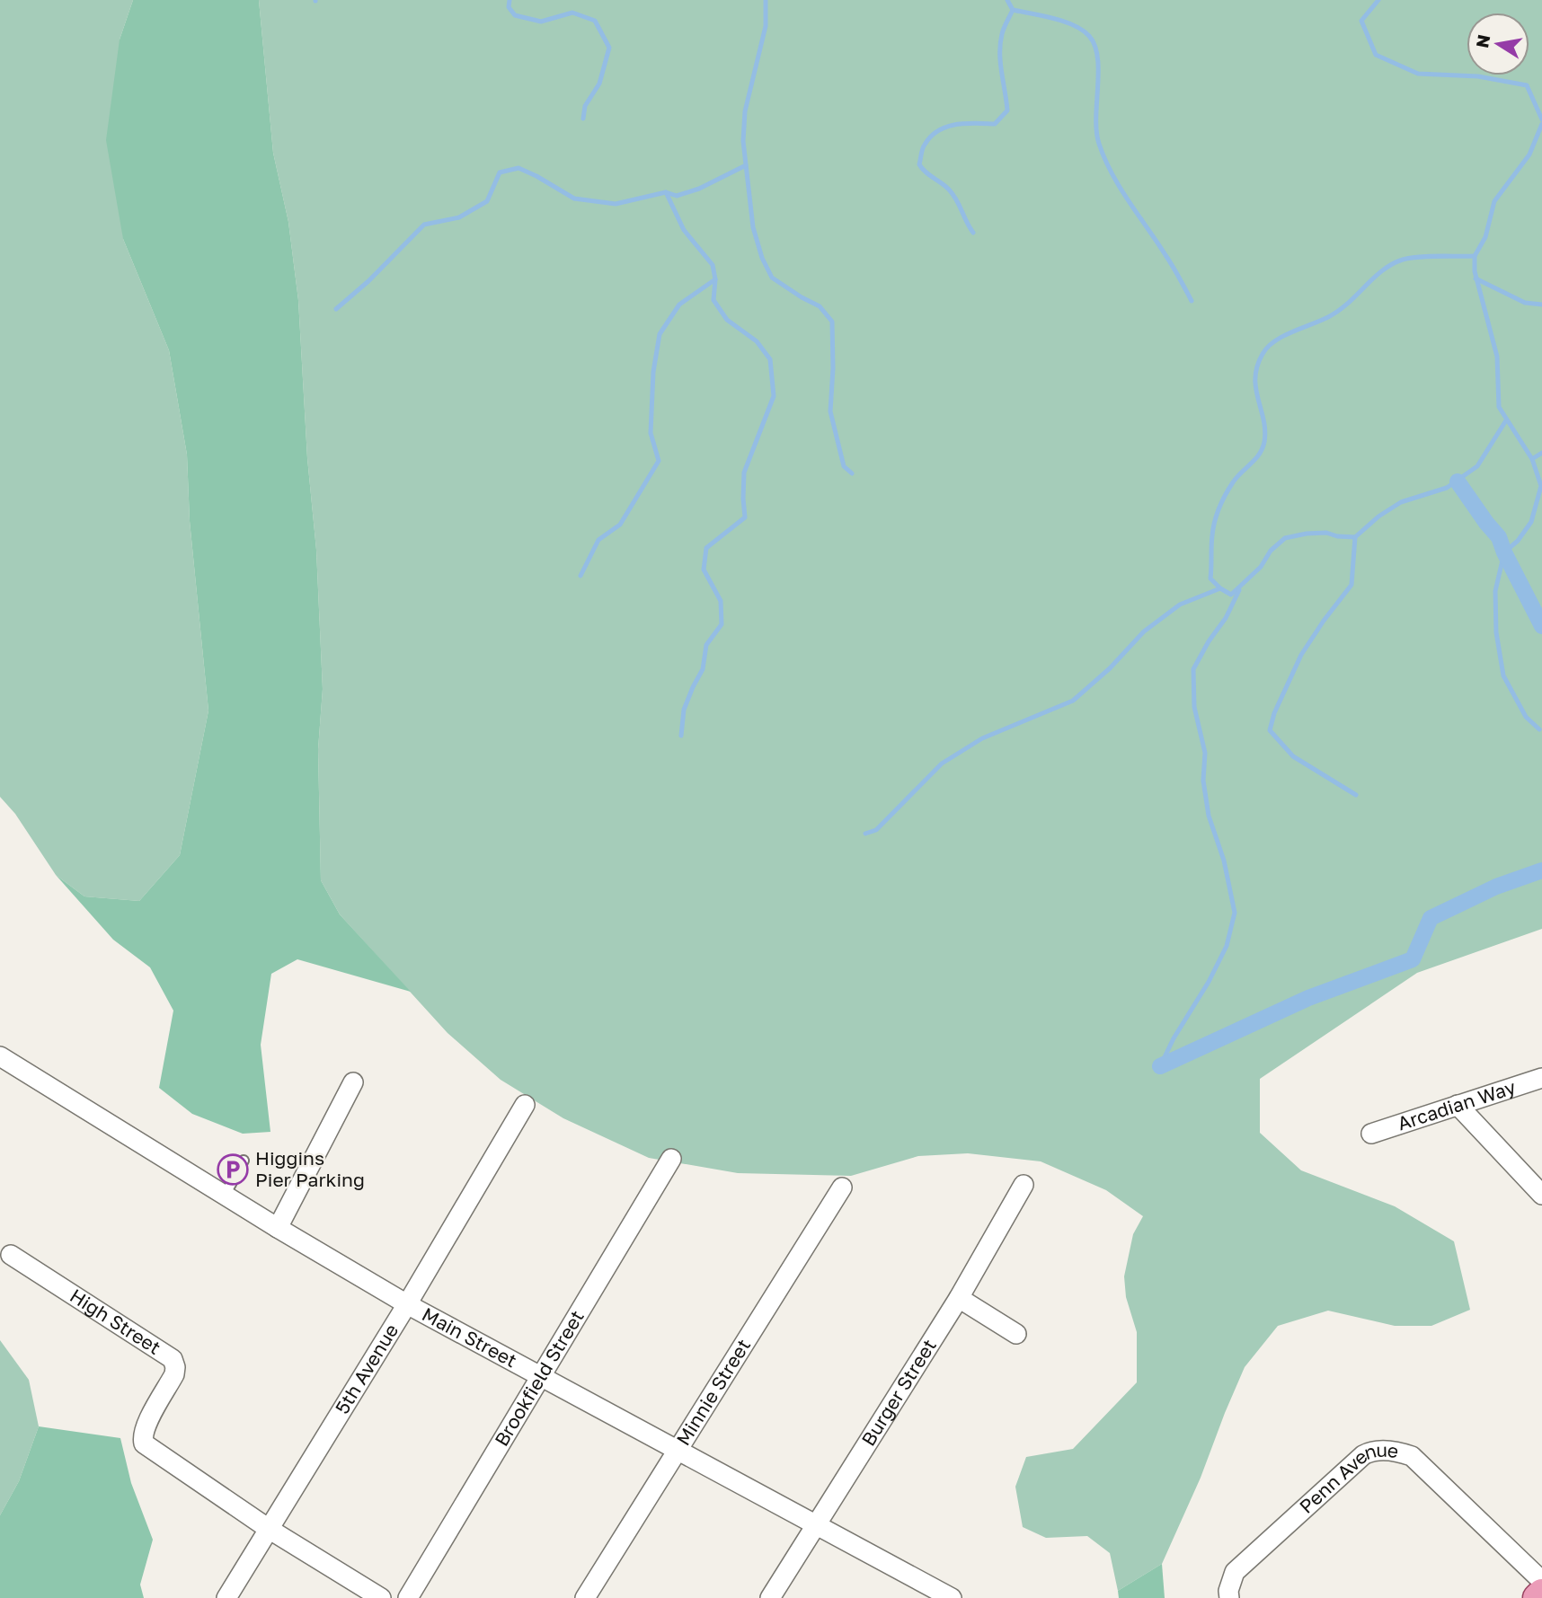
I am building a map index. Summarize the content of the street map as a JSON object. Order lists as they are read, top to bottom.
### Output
{
  "streets": {
    "street": [
      "Arcadian Way",
      "High Street",
      "Main Street",
      "5th Avenue",
      "Brookfield Street",
      "Burger Street",
      "Minnie Street",
      "Penn Avenue"
    ]
  },
  "crossings": [
    ["High Street", "5th Avenue"],
    ["Main Street", "5th Avenue"],
    ["Main Street", "Brookfield Street"],
    ["Main Street", "Burger Street"],
    ["Main Street", "Minnie Street"]
  ],
  "places": {
    "parking": ["Higgins Pier Parking"]
  },
  "north": "left"
}
